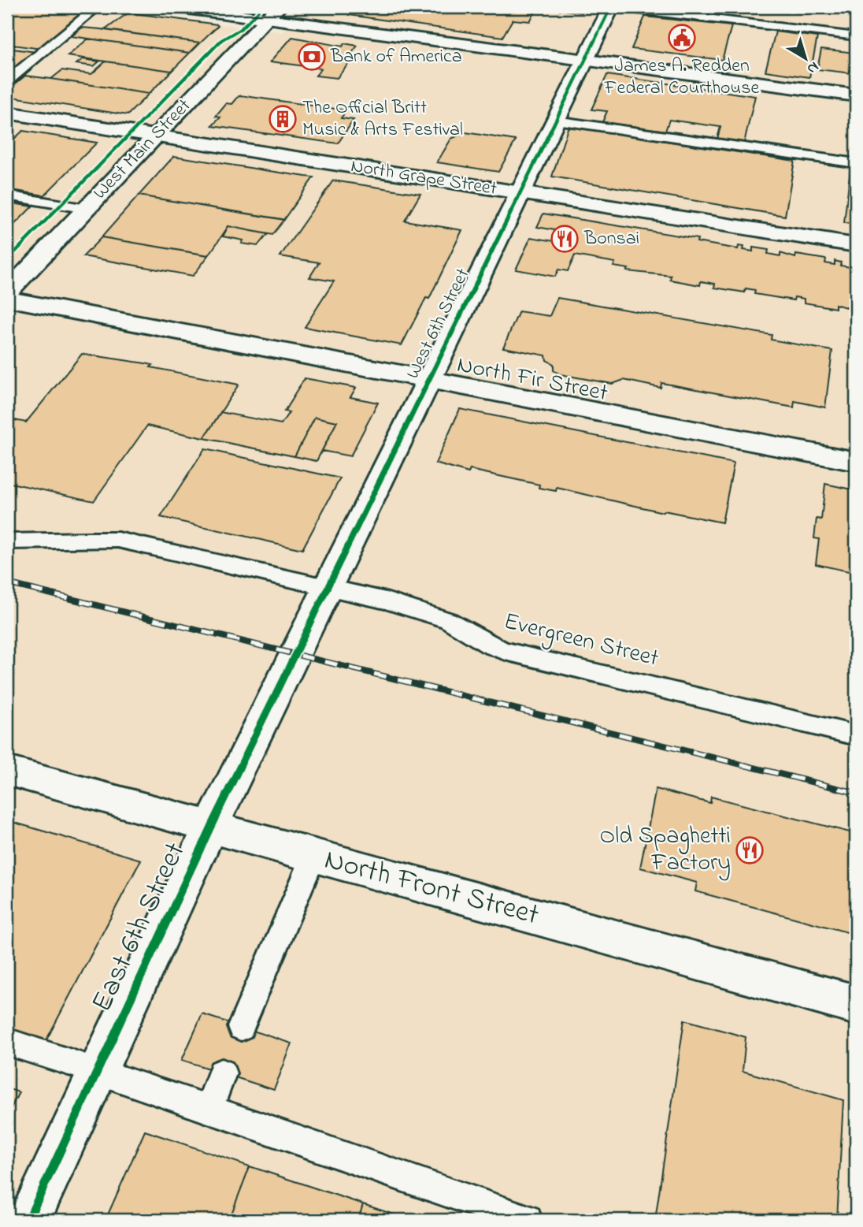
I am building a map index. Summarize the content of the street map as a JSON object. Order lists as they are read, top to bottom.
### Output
{
  "streets": {
    "street": [
      "West Main Street",
      "North Grape Street",
      "West 6th Street",
      "North Fir Street",
      "North Front Street",
      "East 6th Street"
    ],
    "lane": ["Evergreen Street"]
  },
  "crossings": [
    ["West Main Street", "North Grape Street"],
    ["North Grape Street", "West 6th Street"],
    ["West 6th Street", "North Fir Street"],
    ["West 6th Street", "Evergreen Street"],
    ["West 6th Street", "East 6th Street"],
    ["North Front Street", "East 6th Street"]
  ],
  "places": {
    "public building": ["James A. Redden Federal Courthouse"],
    "bank": ["Bank of America"],
    "building": ["The Official Britt Music & Arts Festival"],
    "restaurant": ["Bonsai", "Old Spaghetti Factory"]
  },
  "north": "bottom right"
}
